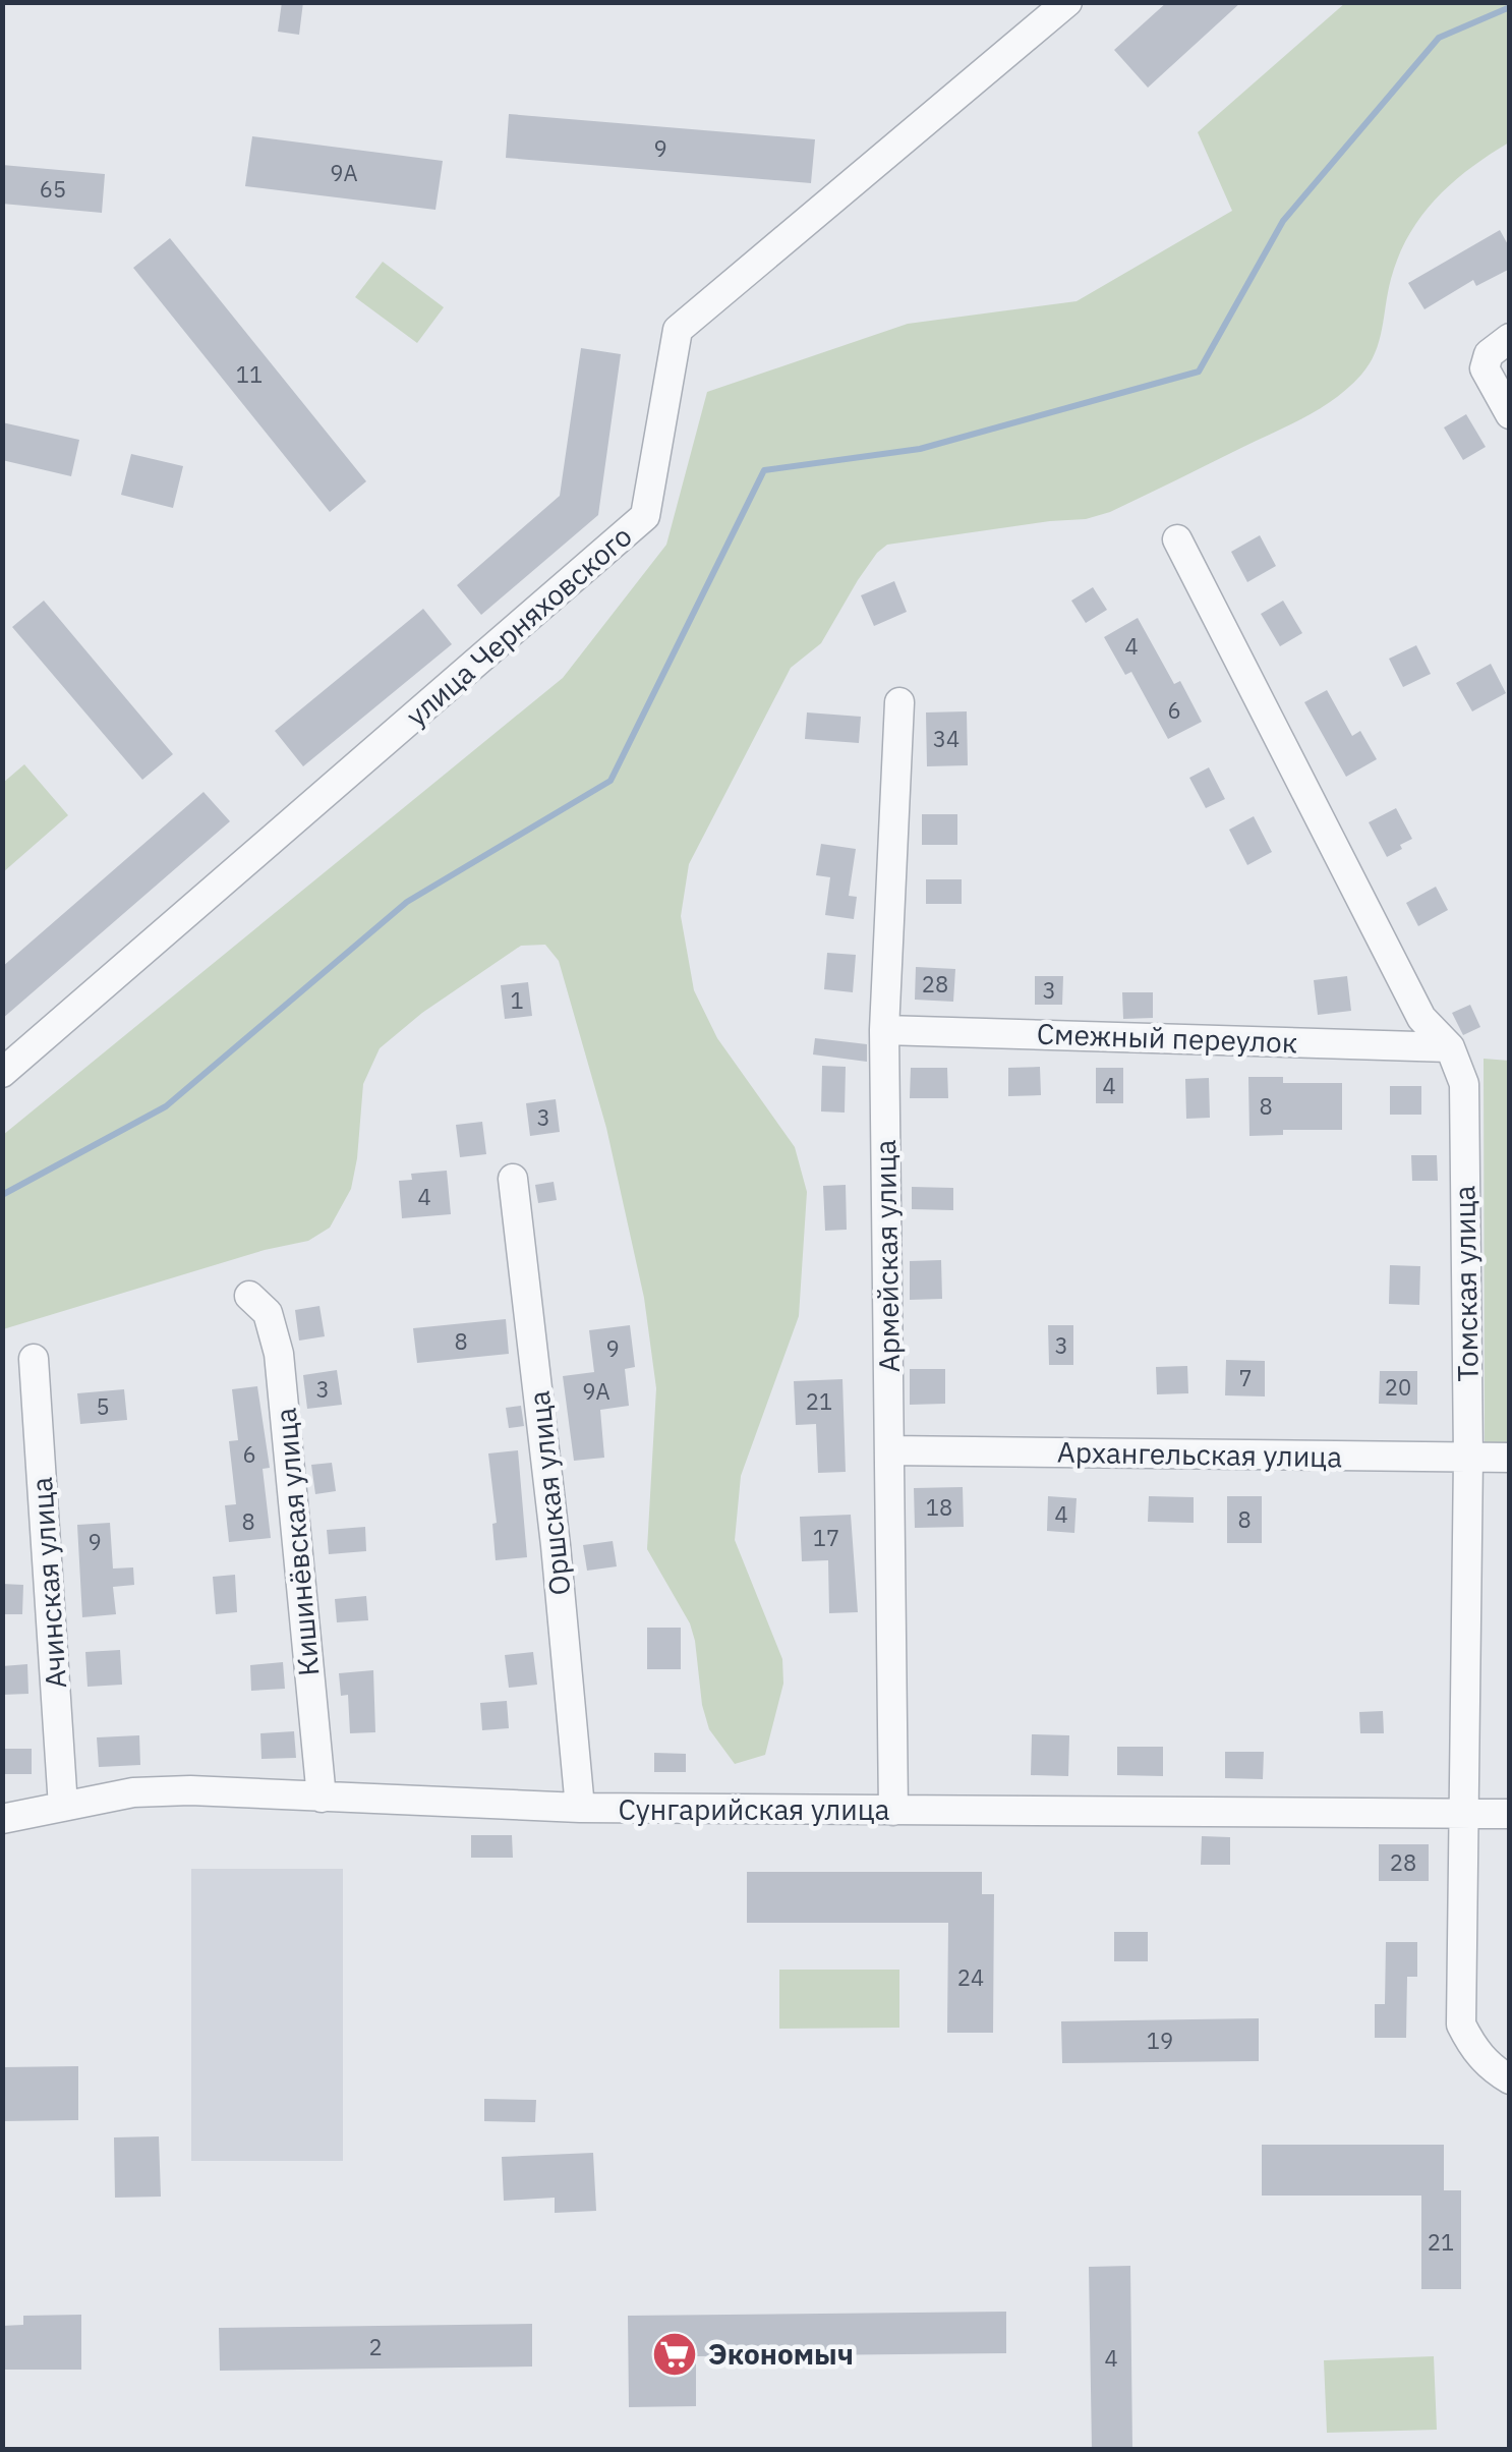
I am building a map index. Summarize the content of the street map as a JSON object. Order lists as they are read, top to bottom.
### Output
{
  "streets": {
    "street": [
      "улица Черняховского",
      "Смежный переулок",
      "Армейская улица",
      "Томская улица",
      "Архангельская улица",
      "Оршская улица",
      "Кишинёвская улица",
      "Ачинская улица",
      "Сунгарийская улица"
    ]
  },
  "crossings": [
    ["Смежный переулок", "Армейская улица"],
    ["Смежный переулок", "Томская улица"],
    ["Армейская улица", "Архангельская улица"],
    ["Армейская улица", "Сунгарийская улица"],
    ["Томская улица", "Архангельская улица"],
    ["Томская улица", "Сунгарийская улица"],
    ["Оршская улица", "Сунгарийская улица"],
    ["Кишинёвская улица", "Сунгарийская улица"],
    ["Ачинская улица", "Сунгарийская улица"]
  ],
  "places": {
    "supermarket": ["Экономыч"]
  },
  "house_numbers": [
    "9",
    "9А",
    "65",
    "11",
    "4",
    "6",
    "34",
    "28",
    "3",
    "1",
    "4",
    "8",
    "3",
    "4",
    "8",
    "3",
    "9",
    "7",
    "20",
    "3",
    "9А",
    "21",
    "5",
    "6",
    "18",
    "4",
    "8",
    "8",
    "17",
    "9",
    "28",
    "24",
    "19",
    "21",
    "2",
    "4"
  ]
}
